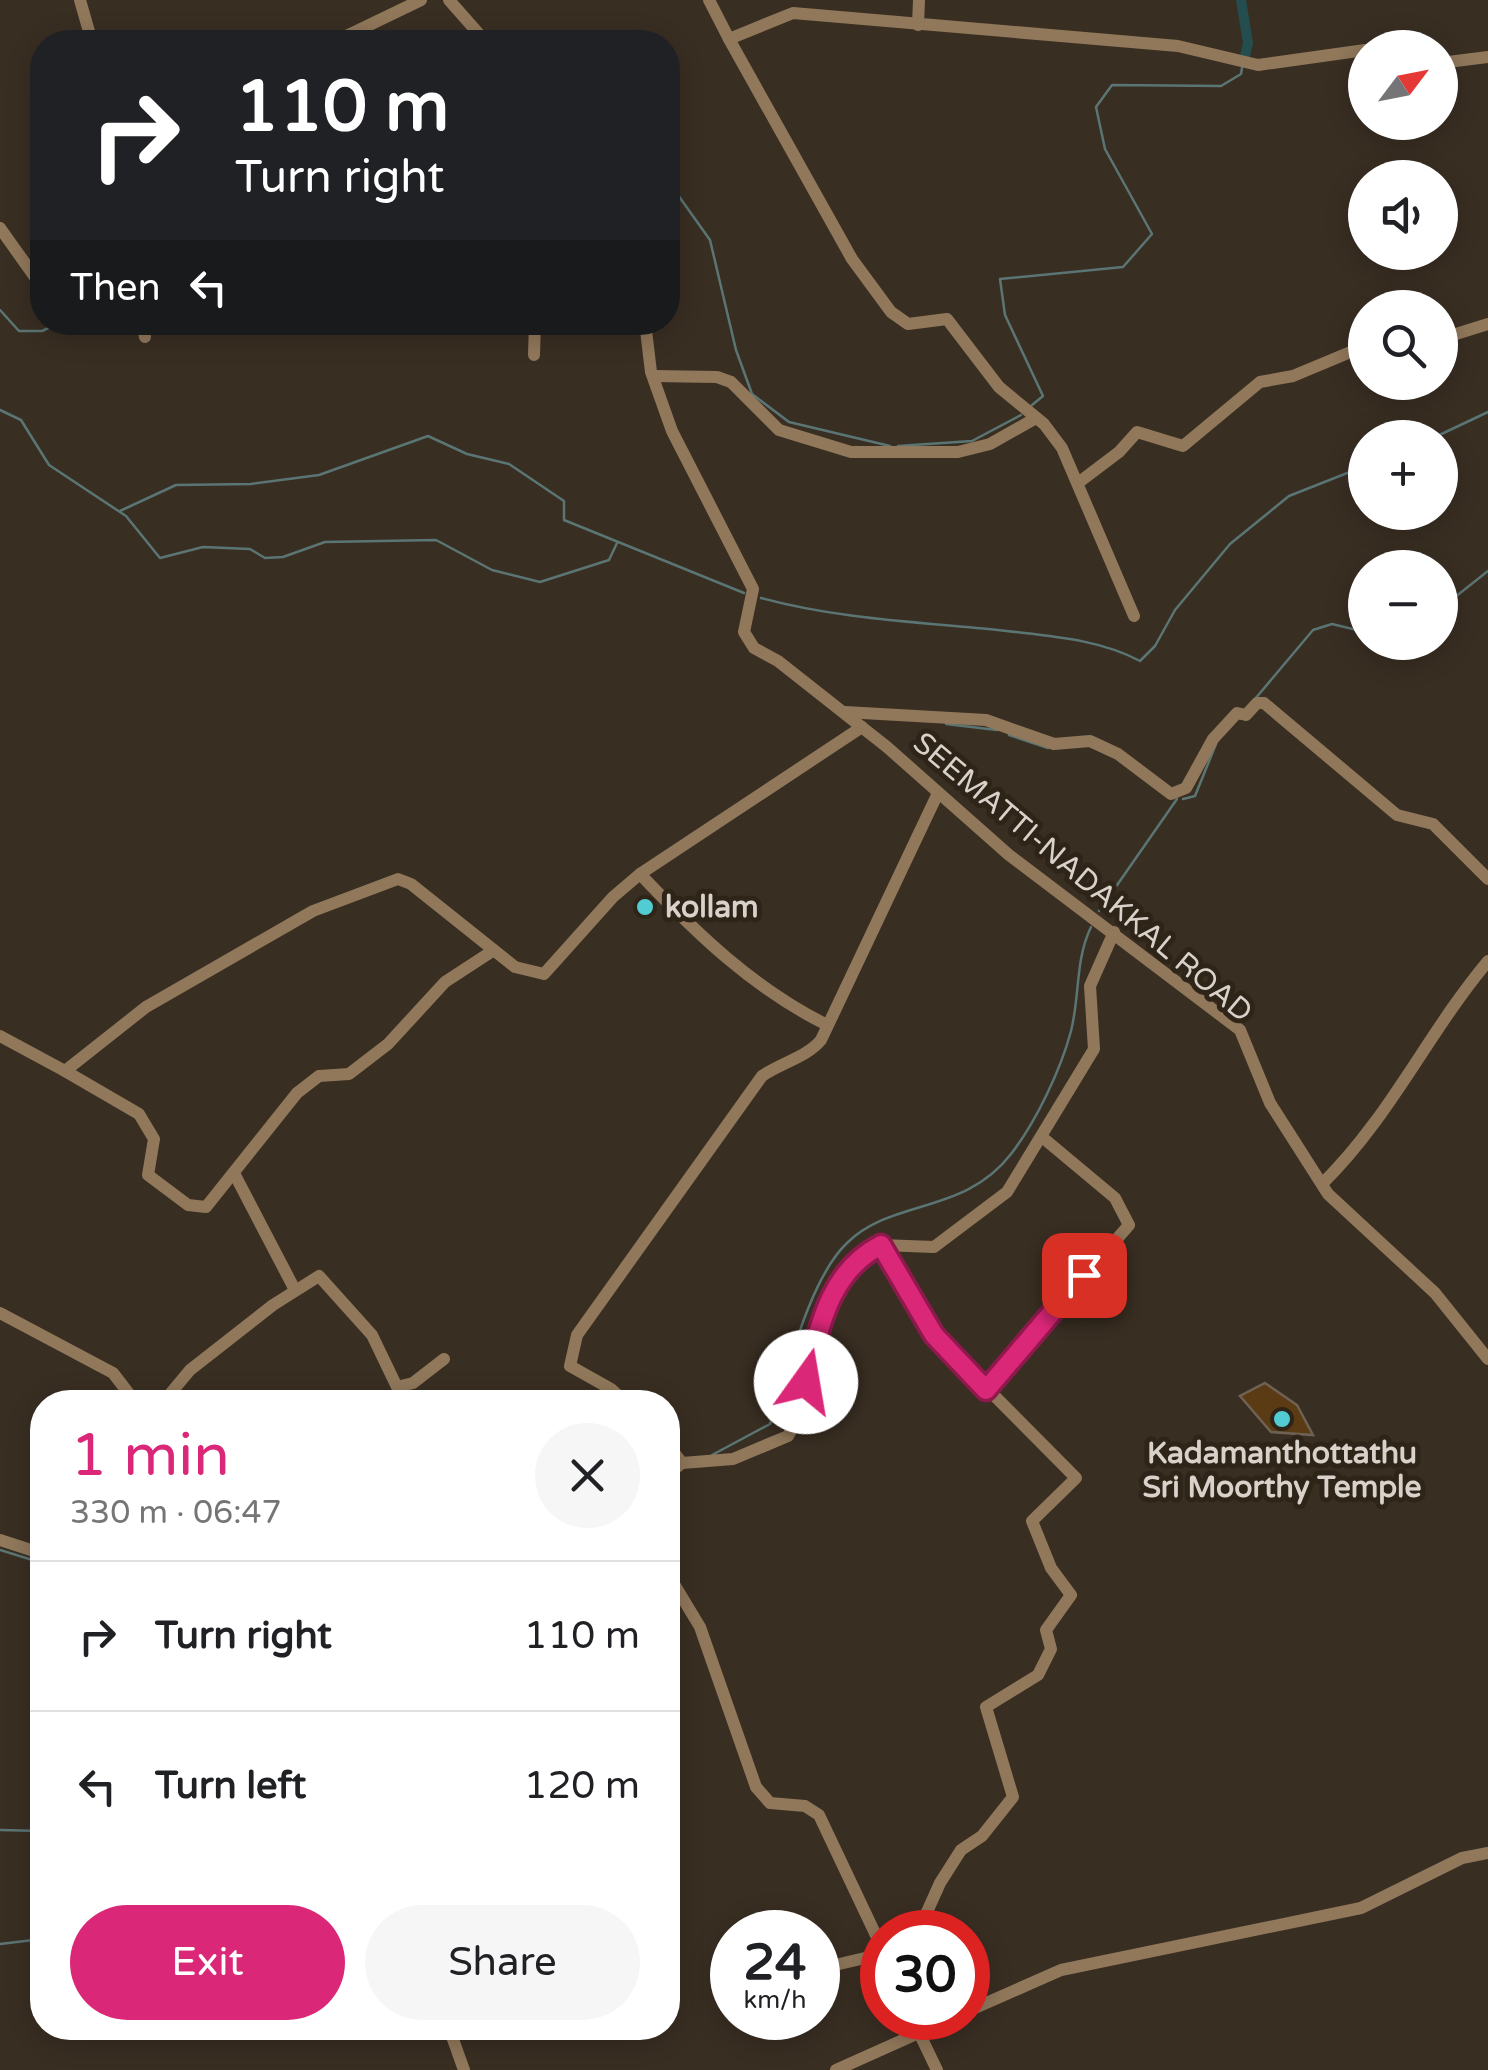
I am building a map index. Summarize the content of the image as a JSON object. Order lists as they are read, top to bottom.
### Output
{
  "streets": {
    "street": ["SEEMATTI-NADAKKAL ROAD"]
  },
  "places": ["kollam", "Kadamanthottathu Sri Moorthy Temple"],
  "north": "top right",
  "page": {
    "map_buttons": ["+", "−"],
    "turn": ["110 m", "Turn right"],
    "then": "Then",
    "heading": ["1 min", "330 m · 06:47"],
    "list": [
      {
        "name": "Turn right",
        "value": "110 m"
      },
      {
        "name": "Turn left",
        "value": "120 m"
      }
    ],
    "buttons": ["Exit", "Share"],
    "speed": "24 km/h",
    "limit": "30"
  }
}
